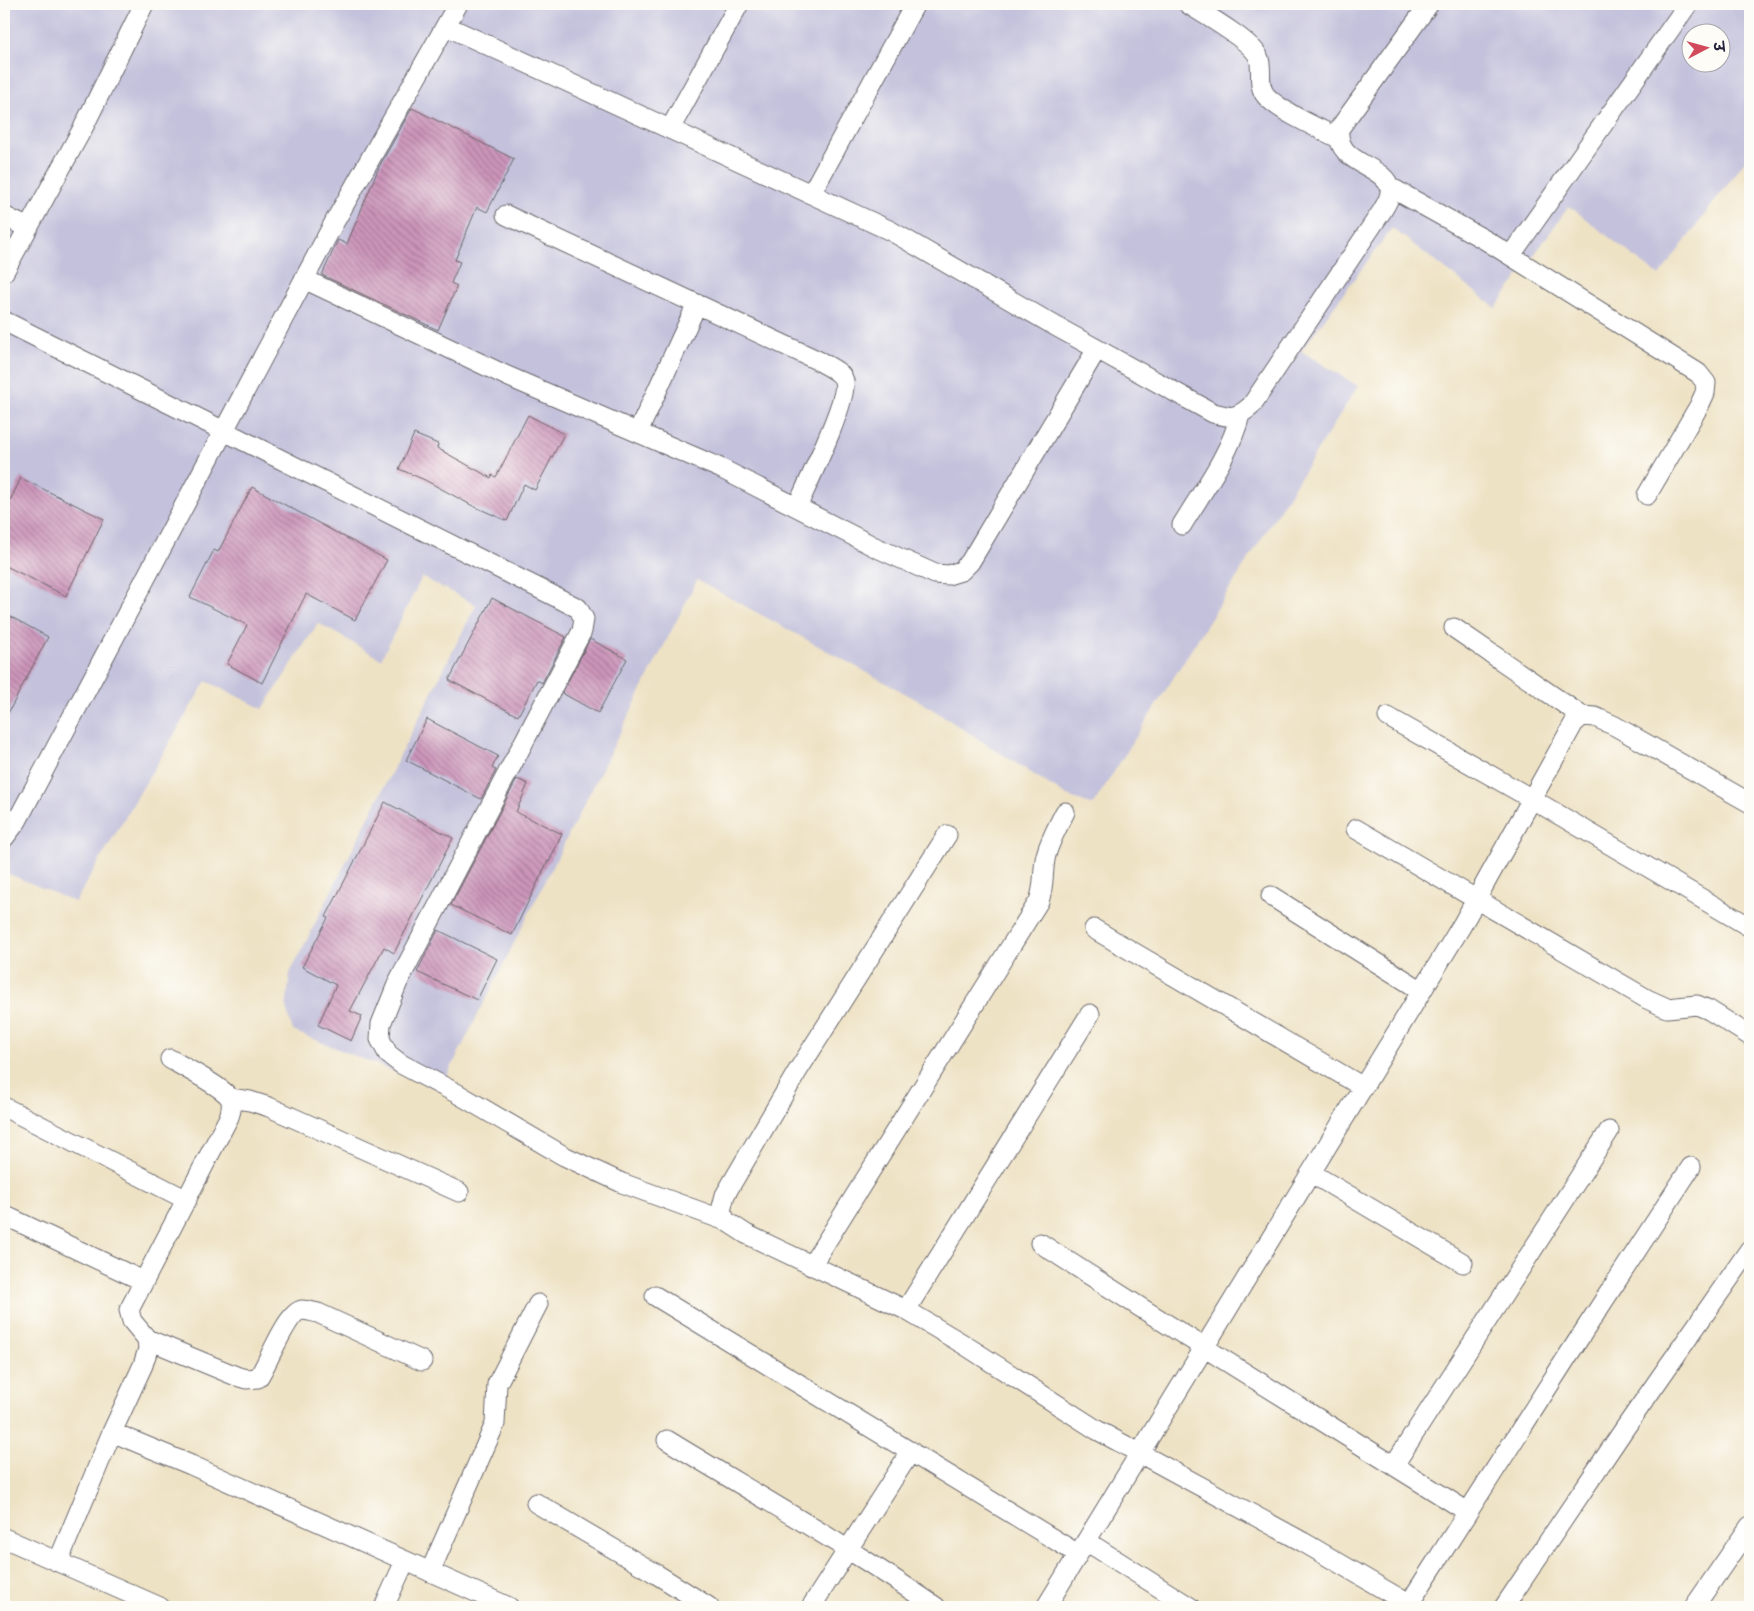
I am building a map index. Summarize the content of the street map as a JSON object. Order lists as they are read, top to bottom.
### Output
{
  "north": "right"
}
